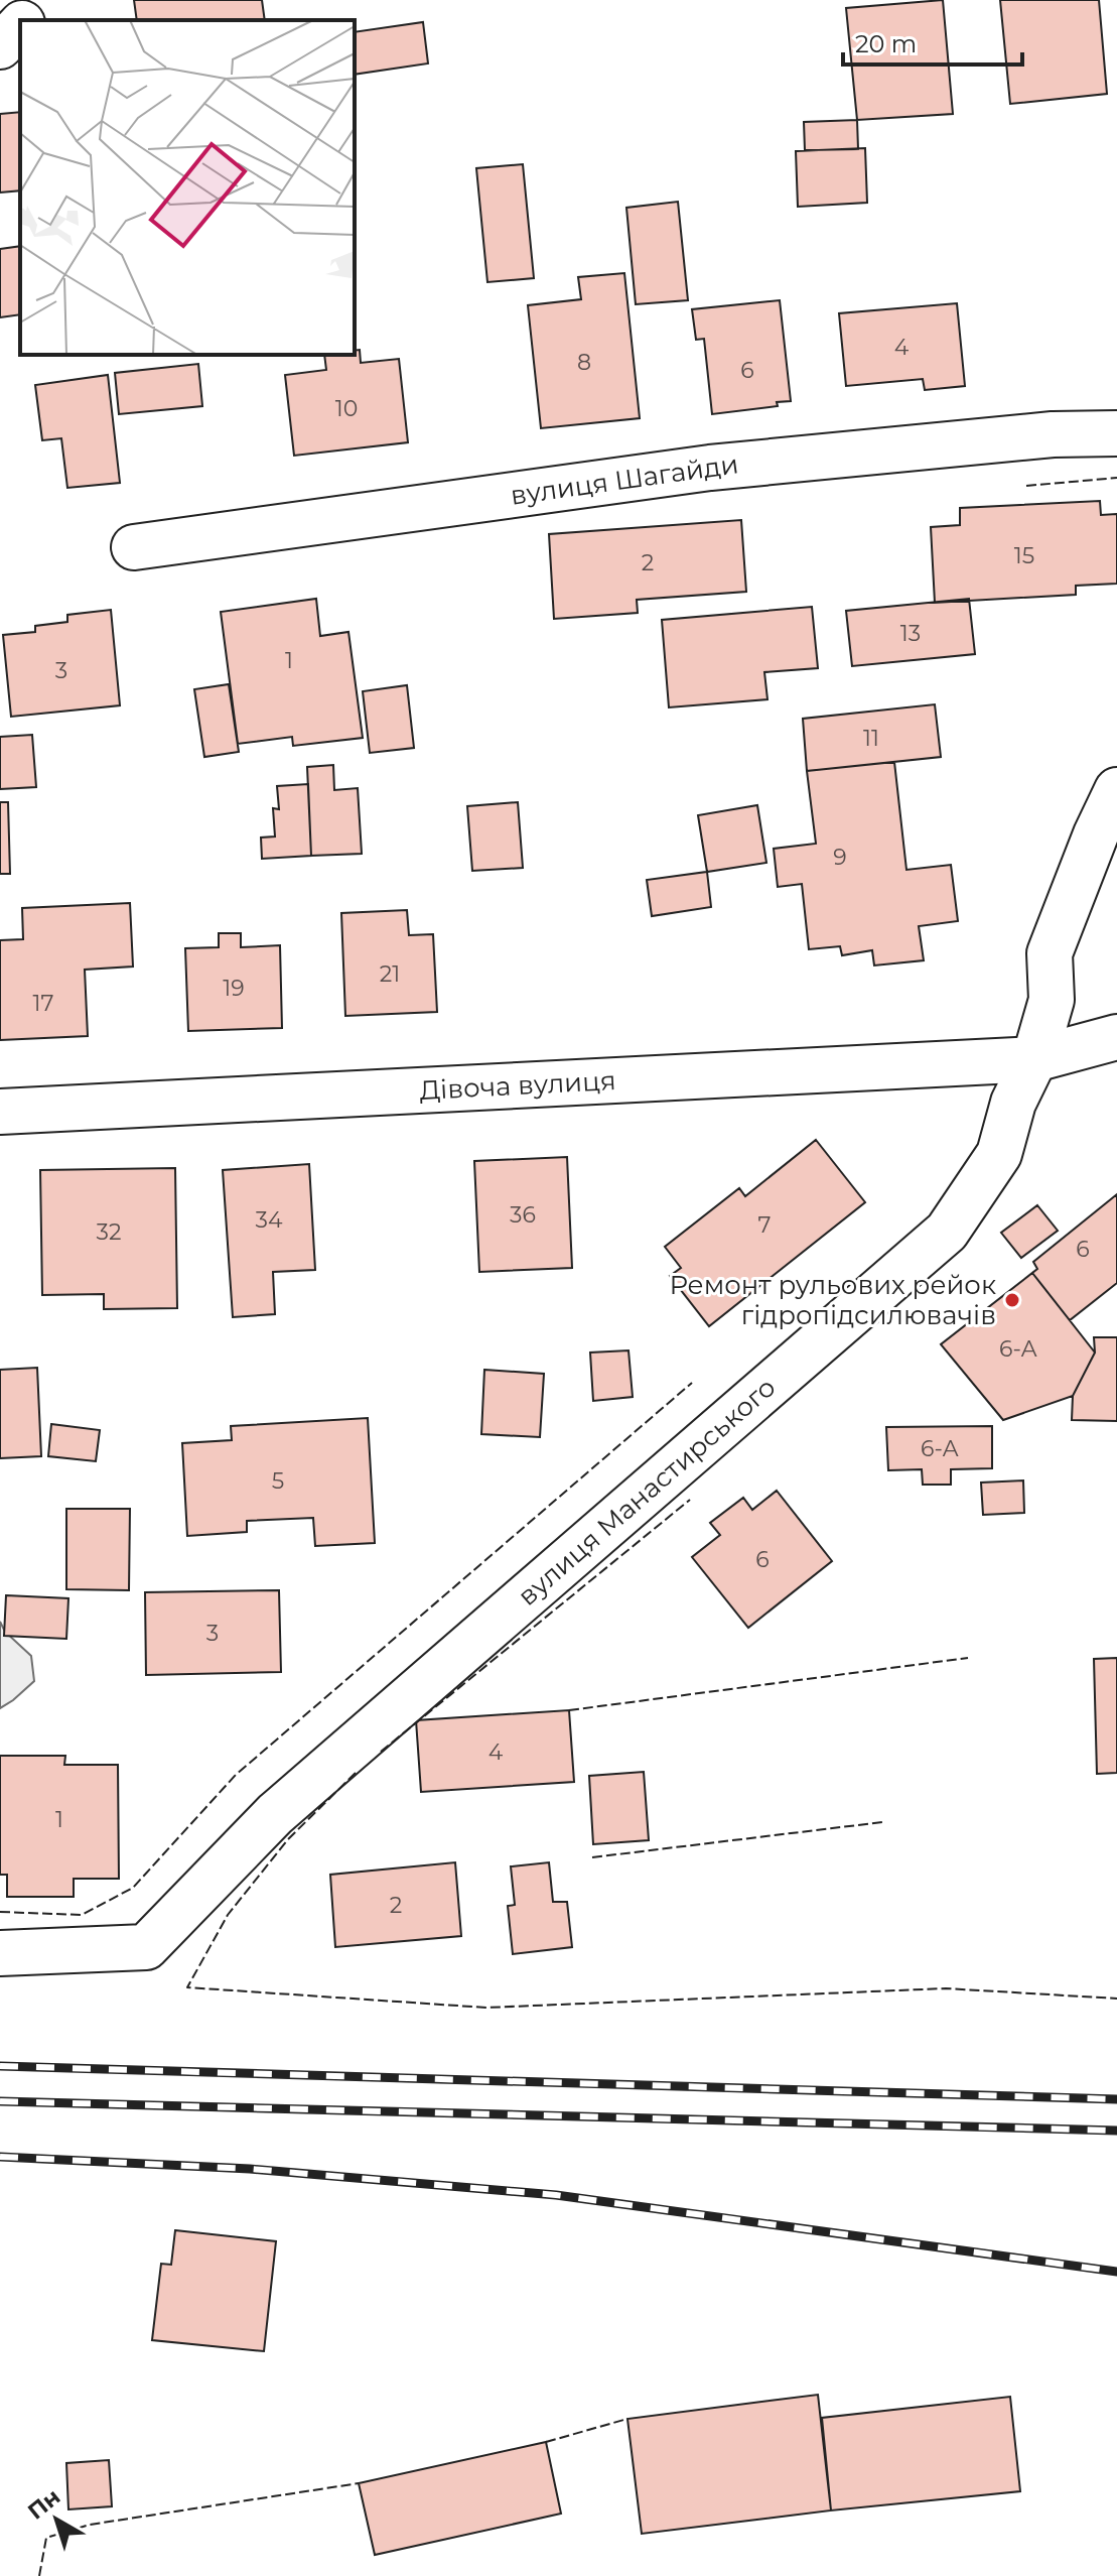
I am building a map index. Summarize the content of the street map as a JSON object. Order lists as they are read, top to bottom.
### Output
{
  "streets": {
    "street": ["вулиця Шагайди", "Дівоча вулиця", "вулиця Манастирського"]
  },
  "crossings": [
    ["Дівоча вулиця", "вулиця Манастирського"]
  ],
  "places": ["Ремонт рульових рейок гідропідсилювачів"],
  "house_numbers": [
    "4",
    "8",
    "6",
    "10",
    "15",
    "2",
    "13",
    "1",
    "3",
    "11",
    "9",
    "21",
    "19",
    "17",
    "36",
    "34",
    "7",
    "32",
    "6",
    "6-А",
    "6-А",
    "5",
    "6",
    "3",
    "4",
    "1",
    "2"
  ],
  "scale_bar": "20 m",
  "north": "top left"
}
